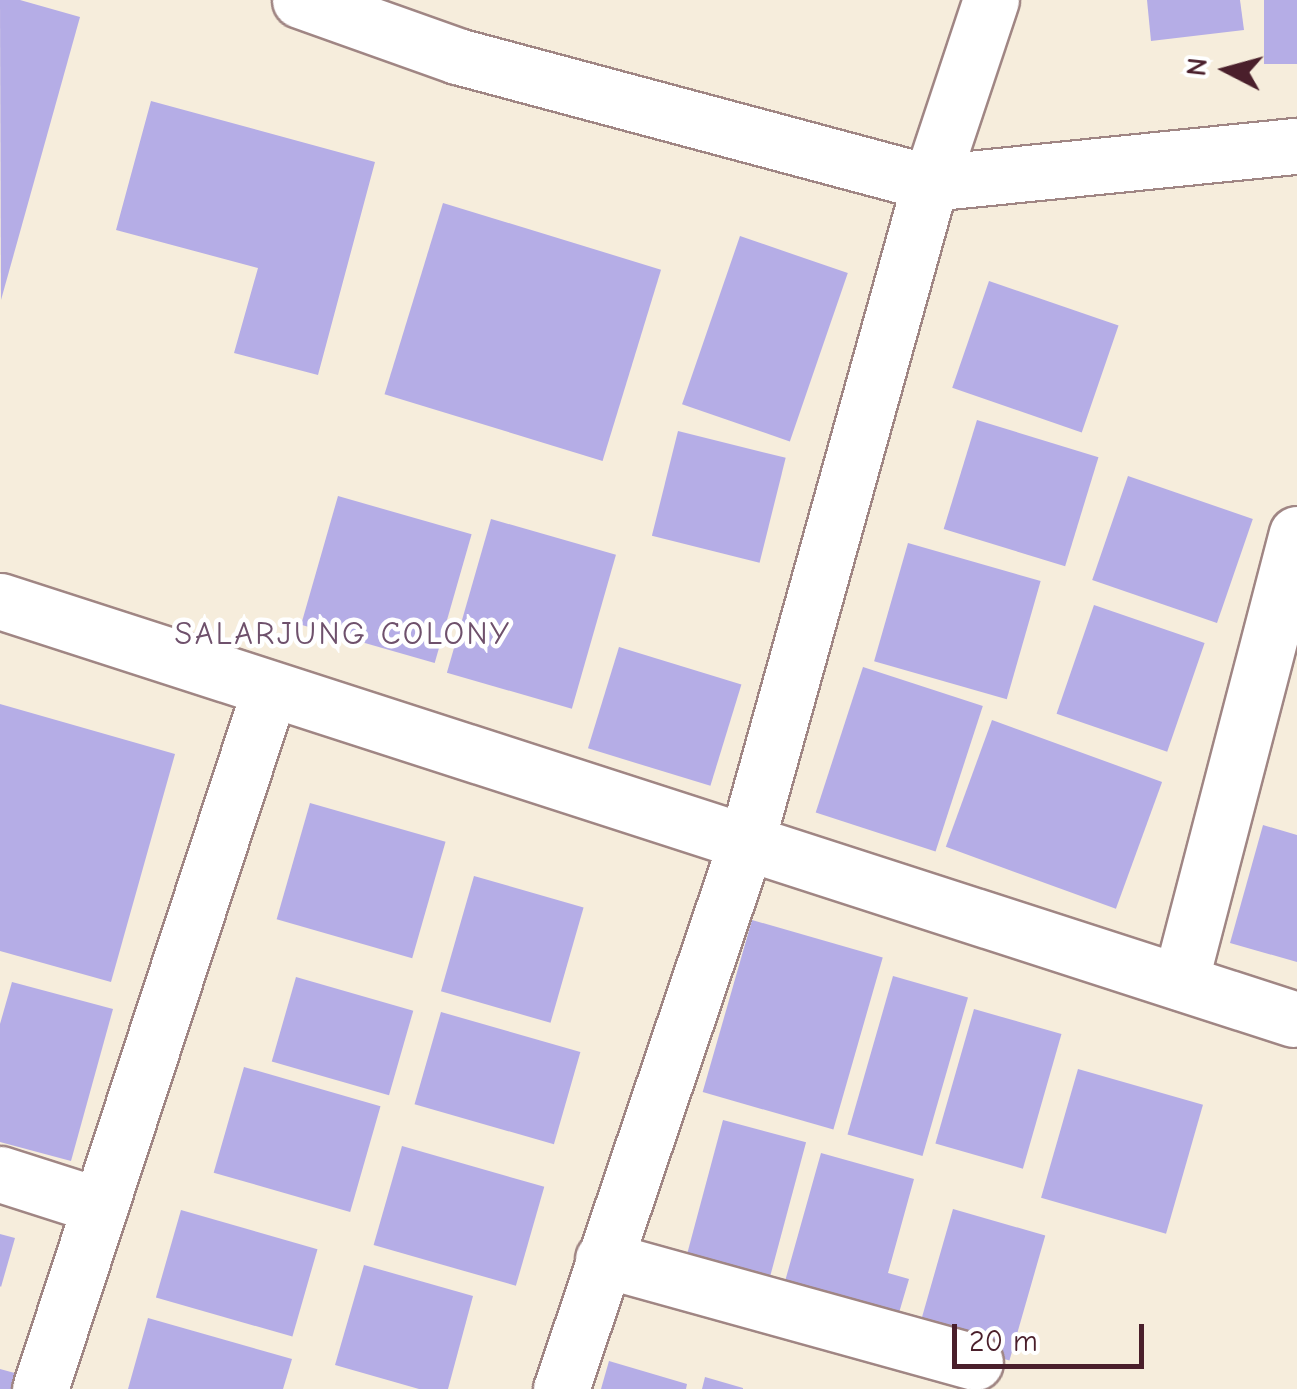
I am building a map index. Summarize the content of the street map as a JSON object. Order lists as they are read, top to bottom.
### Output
{
  "districts": ["SALARJUNG COLONY"],
  "scale_bar": "20 m",
  "north": "left"
}
